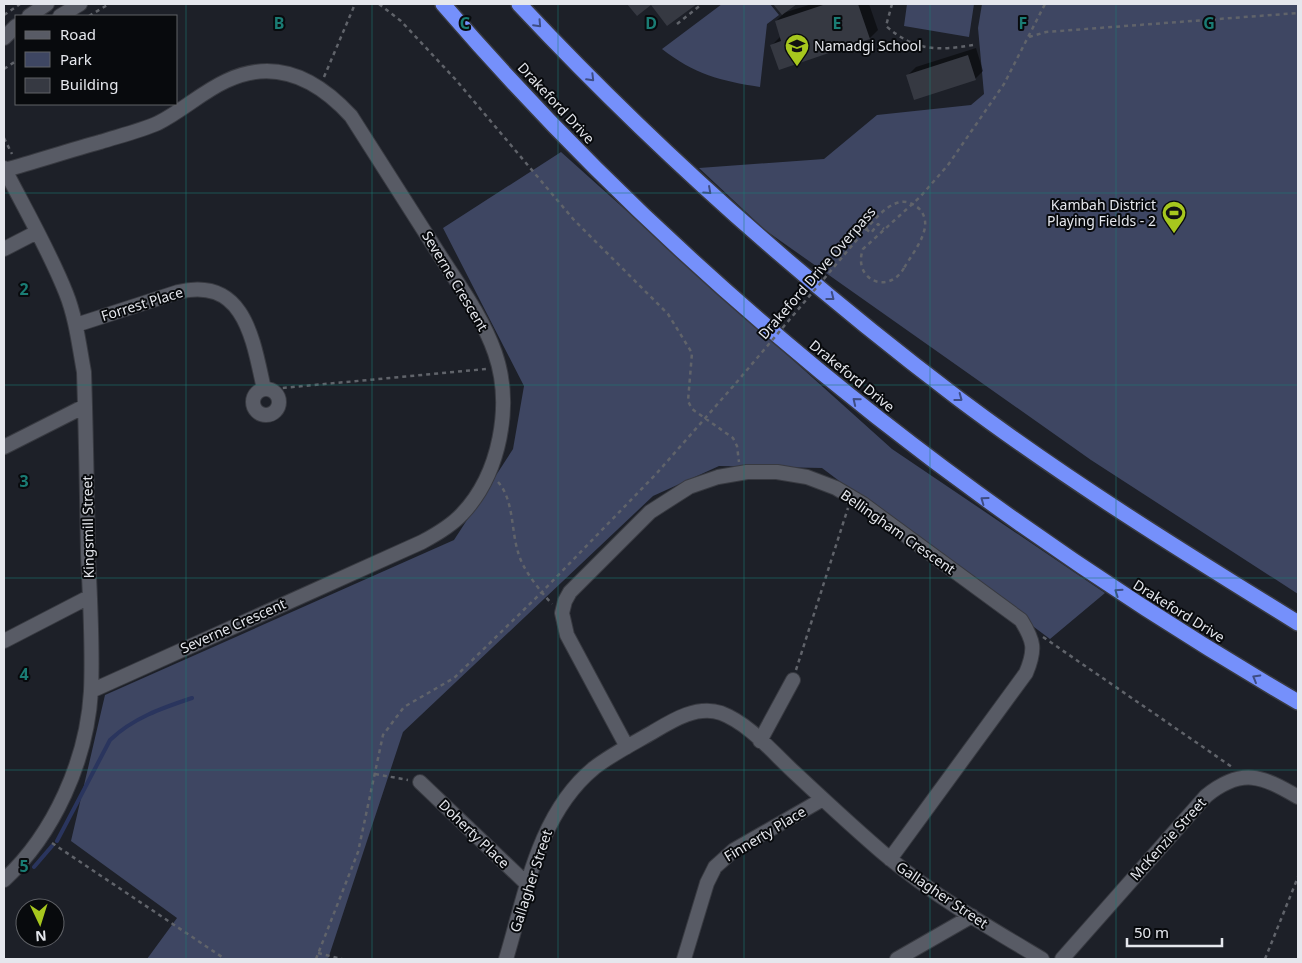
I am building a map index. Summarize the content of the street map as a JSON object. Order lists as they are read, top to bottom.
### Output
{
  "streets": {
    "highway": ["Drakeford Drive"],
    "street": [
      "Severne Crescent",
      "Forrest Place",
      "Kingsmill Street",
      "Bellingham Crescent",
      "Doherty Place",
      "Finnerty Place",
      "McKenzie Street",
      "Gallagher Street"
    ],
    "path": ["Drakeford Drive Overpass"]
  },
  "crossings": [
    ["Severne Crescent", "Kingsmill Street"],
    ["Forrest Place", "Kingsmill Street"],
    ["Bellingham Crescent", "Gallagher Street"],
    ["Doherty Place", "Gallagher Street"],
    ["Finnerty Place", "Gallagher Street"]
  ],
  "places": {
    "school or university": ["Namadgi School"],
    "sports": ["Kambah District Playing Fields - 2"]
  },
  "legend": ["Road", "Park", "Building"],
  "scale_bar": "50 m",
  "north": "bottom",
  "grid": {
    "columns": [
      "B",
      "C",
      "D",
      "E",
      "F",
      "G"
    ],
    "rows": [
      "2",
      "3",
      "4",
      "5"
    ]
  }
}
